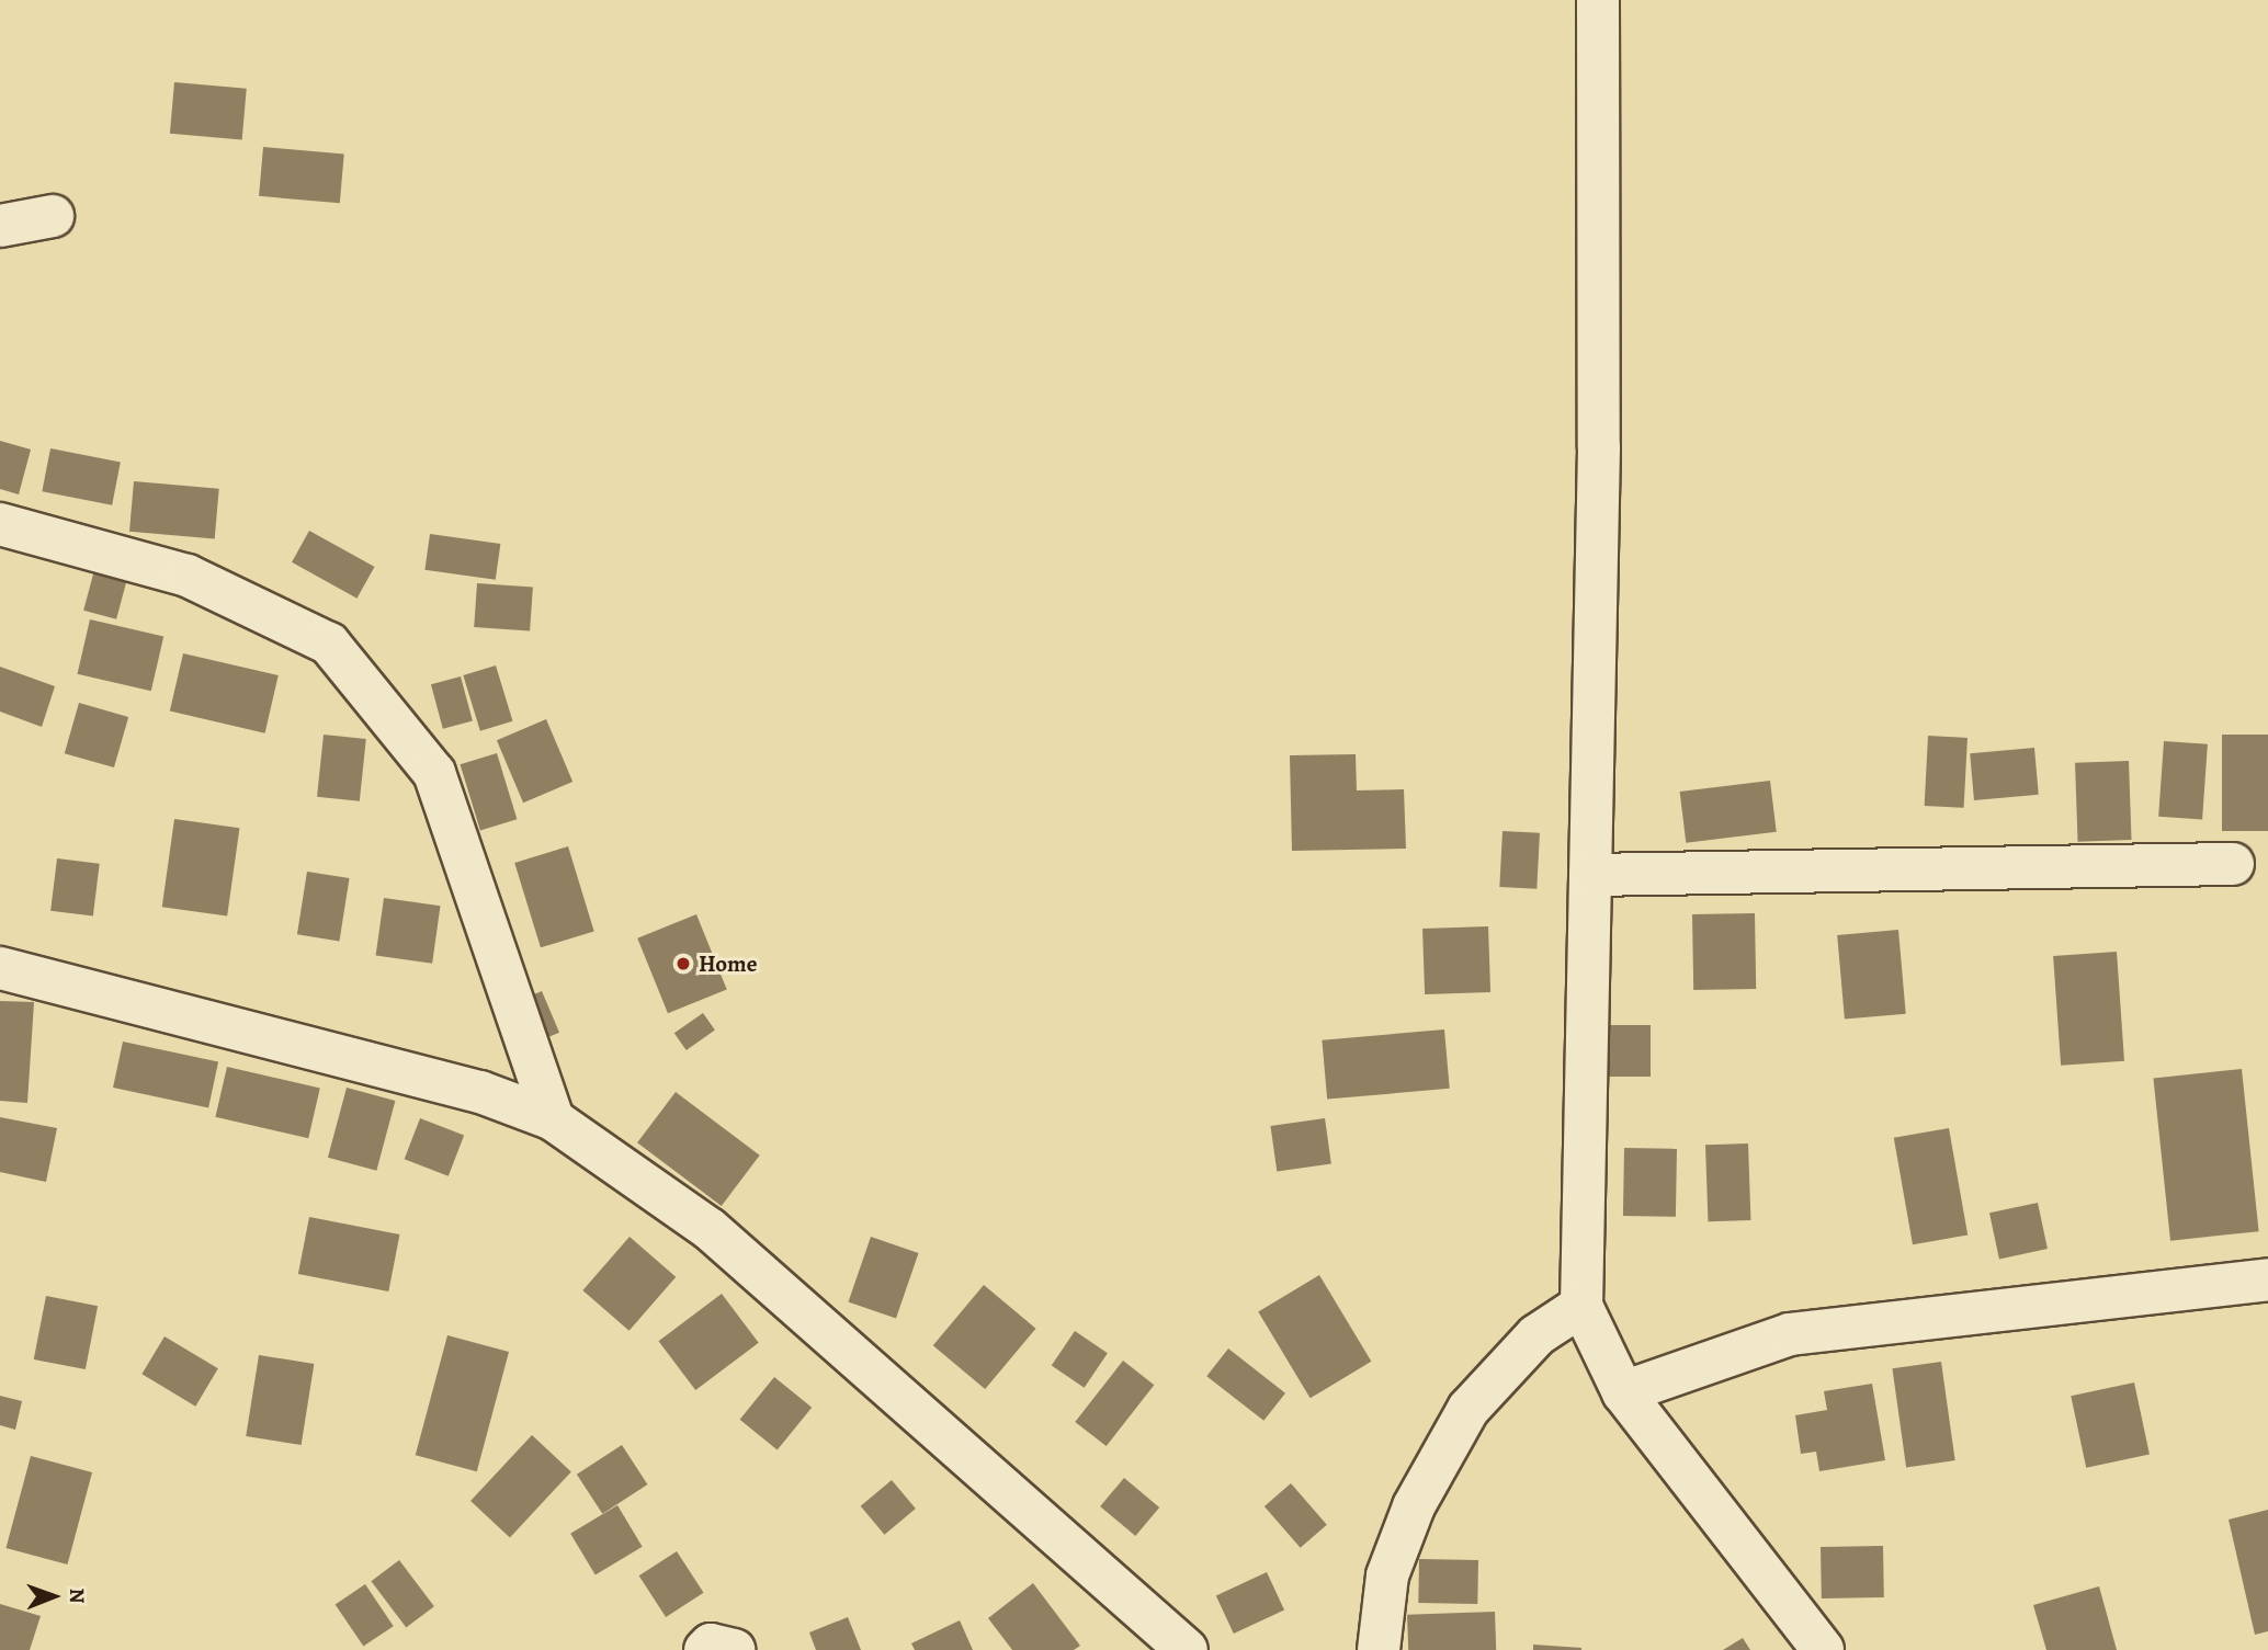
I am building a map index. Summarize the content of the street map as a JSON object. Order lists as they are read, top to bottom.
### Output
{
  "places": ["Home"],
  "north": "right"
}
